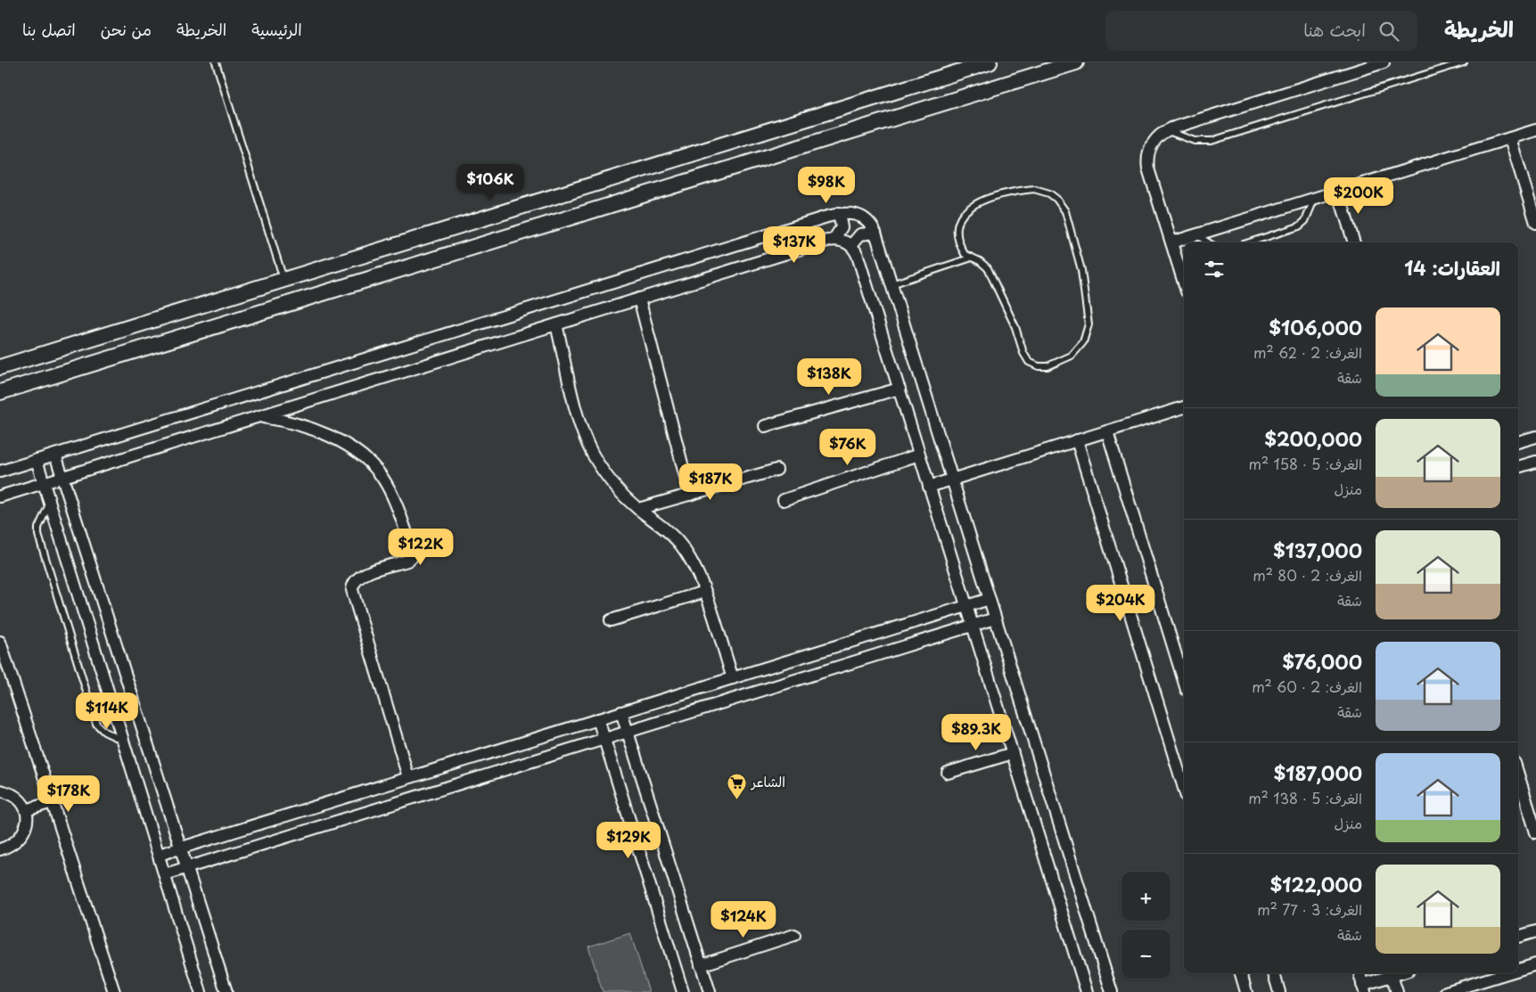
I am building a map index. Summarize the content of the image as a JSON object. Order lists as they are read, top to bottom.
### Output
{
  "places": {
    "supermarket": ["الشاعر"]
  },
  "page": {
    "header": "الخريطة",
    "search": "ابحث هنا",
    "nav": [
      "الرئيسية",
      "الخريطة",
      "من نحن",
      "اتصل بنا"
    ],
    "price": [
      "$106K",
      "$98K",
      "$200K",
      "$137K",
      "$138K",
      "$76K",
      "$187K",
      "$122K",
      "$204K",
      "$114K",
      "$89.3K",
      "$178K",
      "$129K",
      "$124K"
    ],
    "heading": "العقارات: 14",
    "list": [
      {
        "name": "$106,000",
        "note": "الغرف: 2 · 62 m² · شقة"
      },
      {
        "name": "$200,000",
        "note": "الغرف: 5 · 158 m² · منزل"
      },
      {
        "name": "$137,000",
        "note": "الغرف: 2 · 80 m² · شقة"
      },
      {
        "name": "$76,000",
        "note": "الغرف: 2 · 60 m² · شقة"
      },
      {
        "name": "$187,000",
        "note": "الغرف: 5 · 138 m² · منزل"
      },
      {
        "name": "$122,000",
        "note": "الغرف: 3 · 77 m² · شقة"
      }
    ],
    "map_buttons": ["+", "−"]
  }
}
